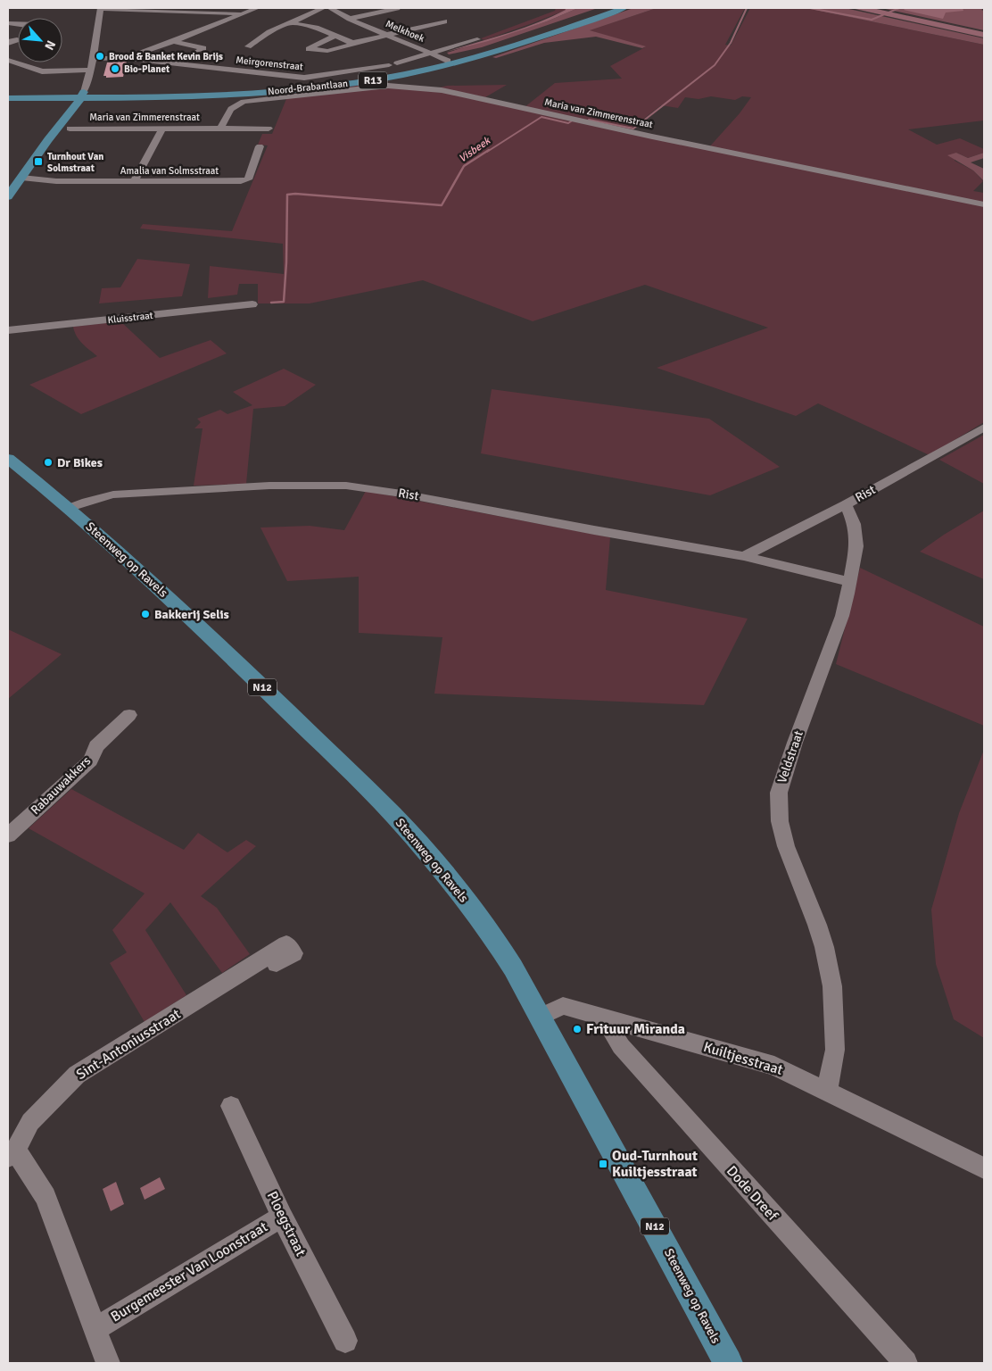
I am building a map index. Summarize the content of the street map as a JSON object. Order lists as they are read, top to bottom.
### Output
{
  "streets": {
    "main road": [
      "R13",
      "Noord-Brabantlaan",
      "Steenweg op Ravels",
      "N12"
    ],
    "street": [
      "Melkhoek",
      "Meirgorenstraat",
      "Maria van Zimmerenstraat",
      "Amalia van Solmsstraat",
      "Kluisstraat",
      "Rist",
      "Veldstraat",
      "Rabauwakkers",
      "Sint-Antoniusstraat",
      "Kuiltjesstraat",
      "Dode Dreef",
      "Ploegstraat",
      "Burgemeester Van Loonstraat"
    ]
  },
  "crossings": [
    ["Melkhoek", "Meirgorenstraat"],
    ["Melkhoek", "Noord-Brabantlaan"],
    ["Rist", "Steenweg op Ravels"],
    ["Rist", "Veldstraat"],
    ["Steenweg op Ravels", "Kuiltjesstraat"],
    ["Veldstraat", "Kuiltjesstraat"],
    ["Sint-Antoniusstraat", "Burgemeester Van Loonstraat"],
    ["Kuiltjesstraat", "Dode Dreef"],
    ["Ploegstraat", "Burgemeester Van Loonstraat"]
  ],
  "water": ["Visbeek"],
  "places": {
    "other": [
      "Brood & Banket Kevin Brijs",
      "Bio-Planet",
      "Dr Bikes",
      "Bakkerij Selis",
      "Frituur Miranda"
    ],
    "transit": ["Turnhout Van Solmstraat", "Oud-Turnhout Kuiltjesstraat"]
  },
  "north": "bottom right"
}
